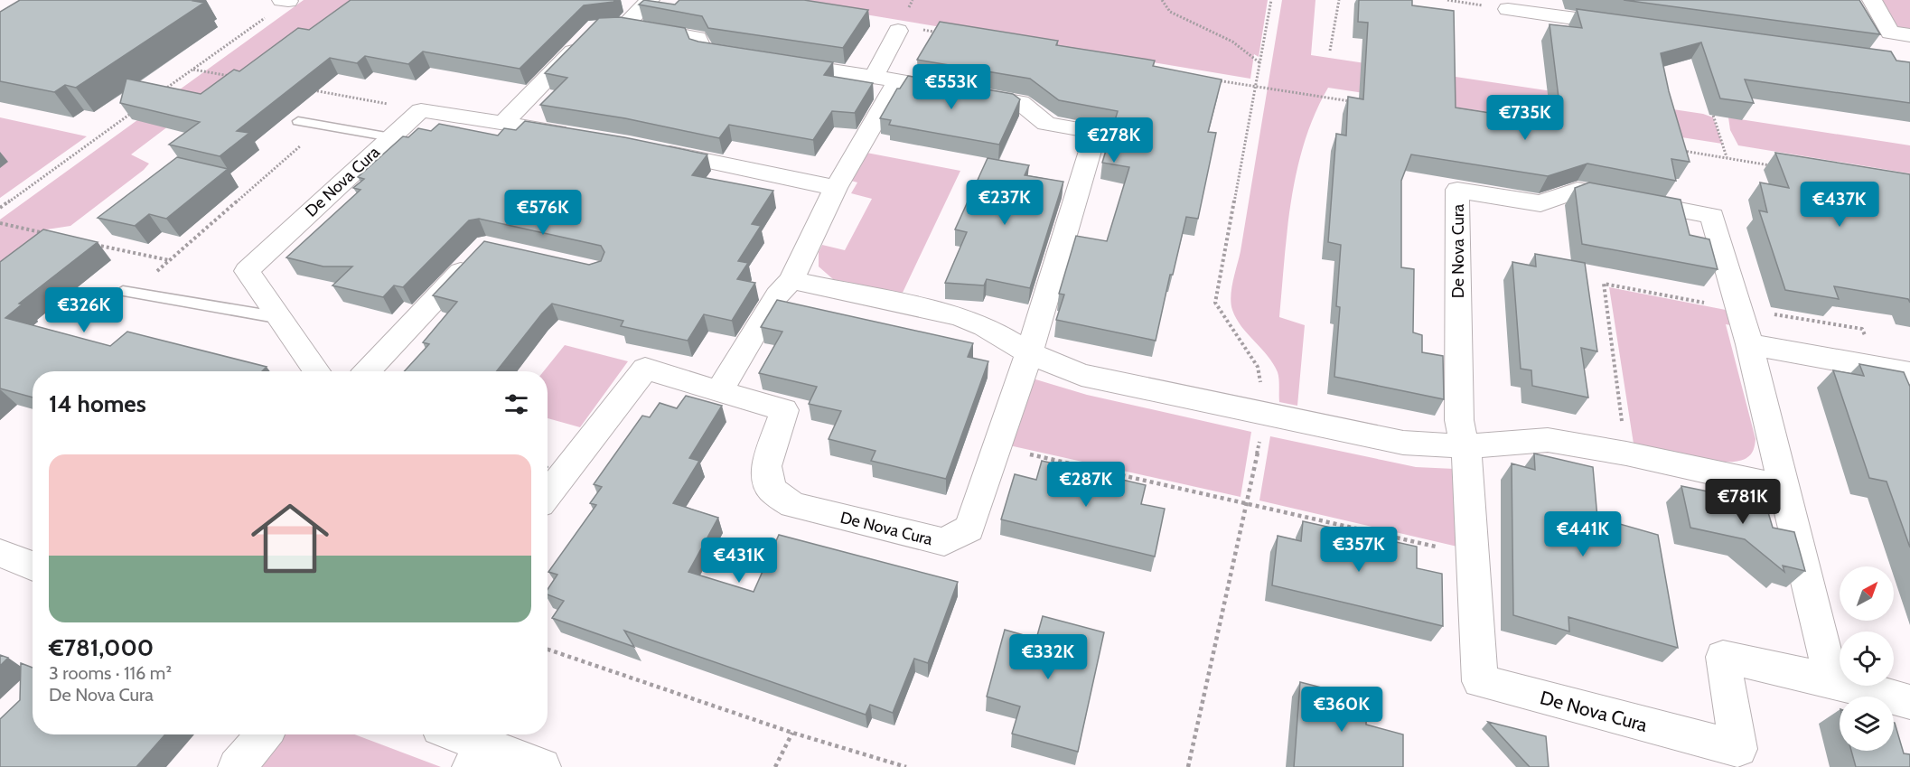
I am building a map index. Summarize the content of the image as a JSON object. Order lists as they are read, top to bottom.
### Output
{
  "streets": {
    "street": ["De Nova Cura"]
  },
  "north": "top right",
  "page": {
    "price": [
      "€553K",
      "€735K",
      "€278K",
      "€237K",
      "€437K",
      "€576K",
      "€326K",
      "€287K",
      "€781K",
      "€441K",
      "€357K",
      "€431K",
      "€332K",
      "€360K"
    ],
    "heading": "14 homes",
    "list": [
      {
        "name": "€781,000",
        "note": "3 rooms · 116 m² · De Nova Cura"
      }
    ]
  }
}
